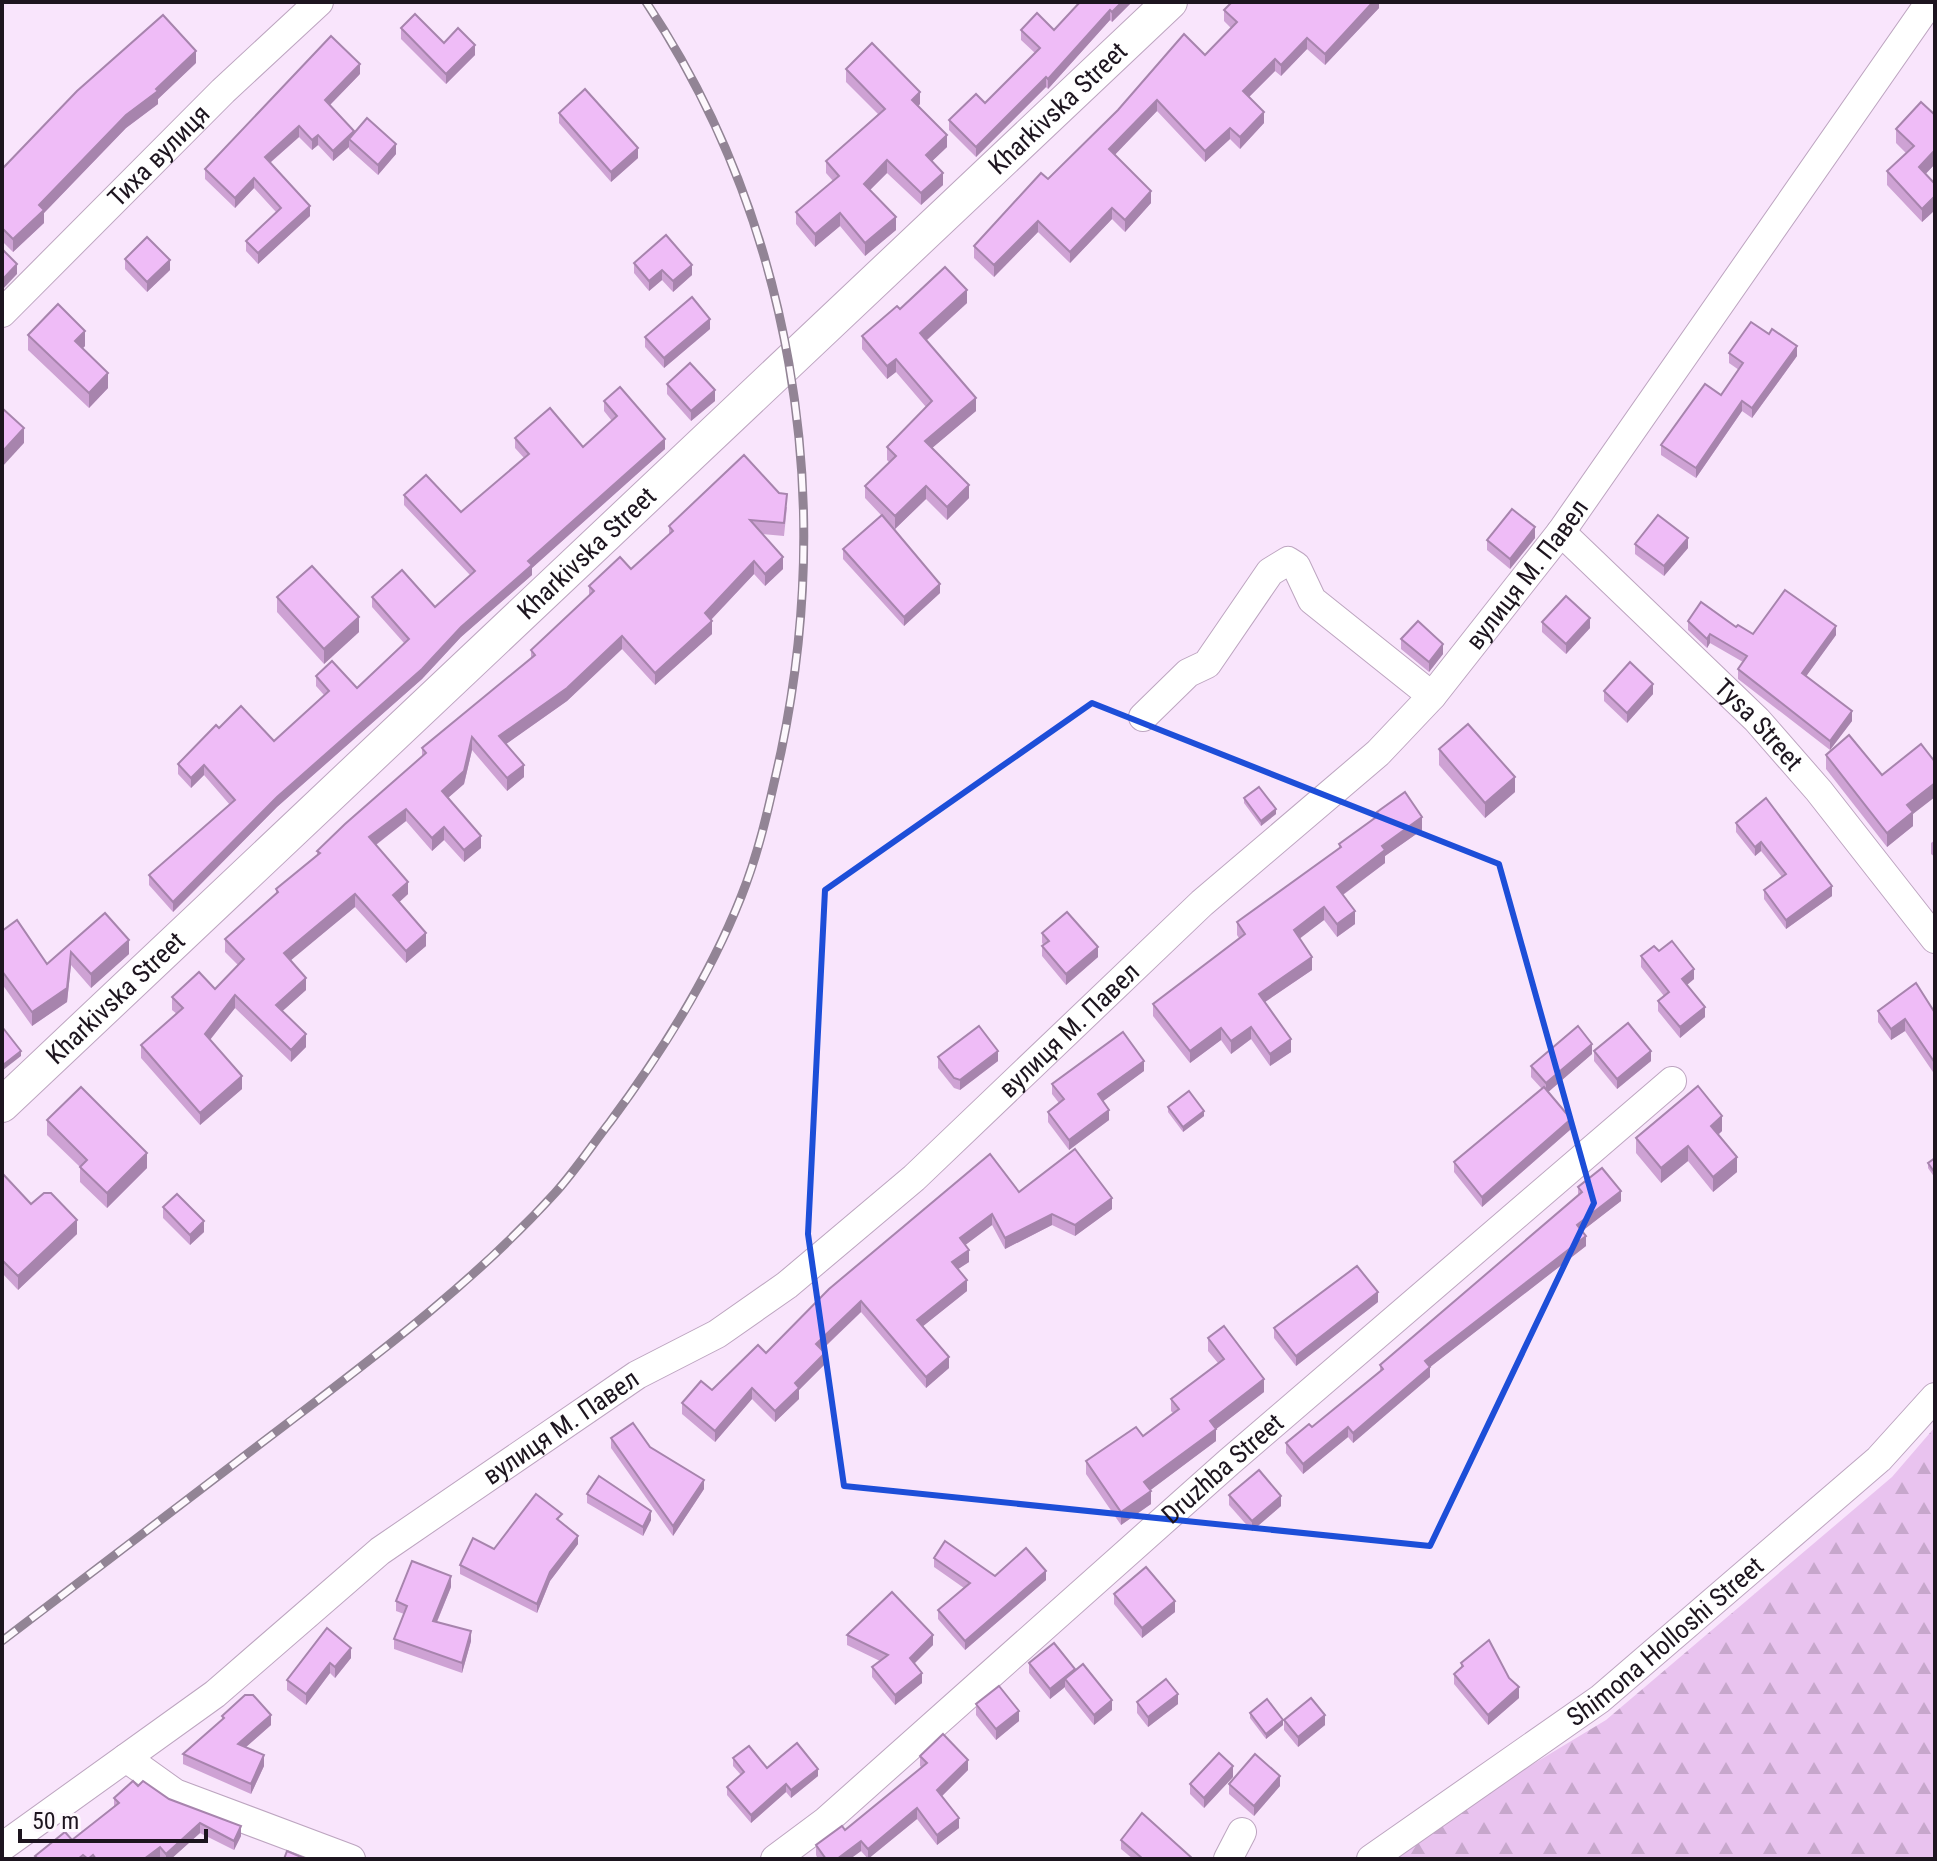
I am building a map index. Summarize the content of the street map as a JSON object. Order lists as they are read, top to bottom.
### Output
{
  "streets": {
    "street": [
      "Kharkivska Street",
      "Тиха вулиця",
      "вулиця М. Павел",
      "Tysa Street",
      "Druzhba Street",
      "Shimona Holloshi Street"
    ]
  },
  "crossings": [
    ["вулиця М. Павел", "Tysa Street"]
  ],
  "scale_bar": "50 m"
}
